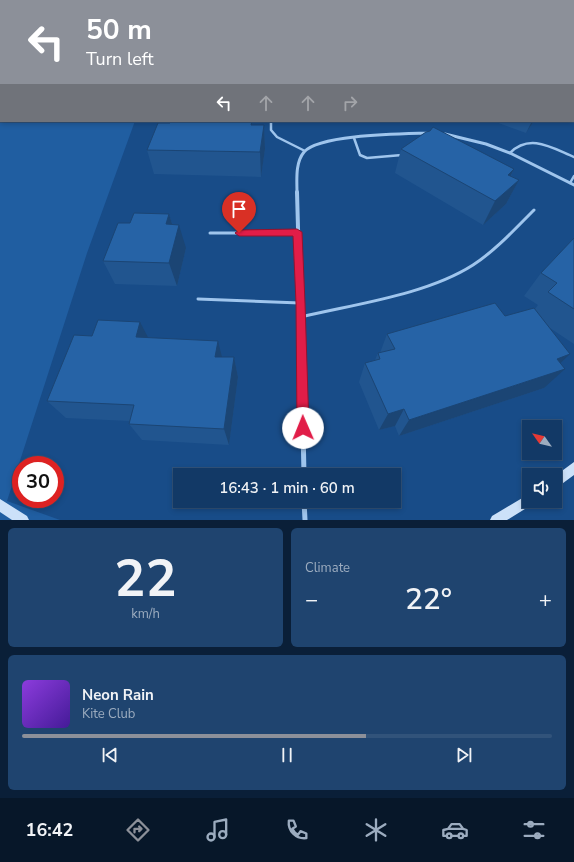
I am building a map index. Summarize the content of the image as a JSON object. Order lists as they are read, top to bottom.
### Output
{
  "north": "top left",
  "page": {
    "turn": ["50 m", "Turn left"],
    "limit": "30",
    "trip": "16:43 · 1 min · 60 m",
    "tile": [
      ["22", "km/h"],
      "Climate"
    ],
    "heat": ["−", "22°", "+"],
    "song": ["Neon Rain", "Kite Club"],
    "tabs": "16:42"
  }
}
